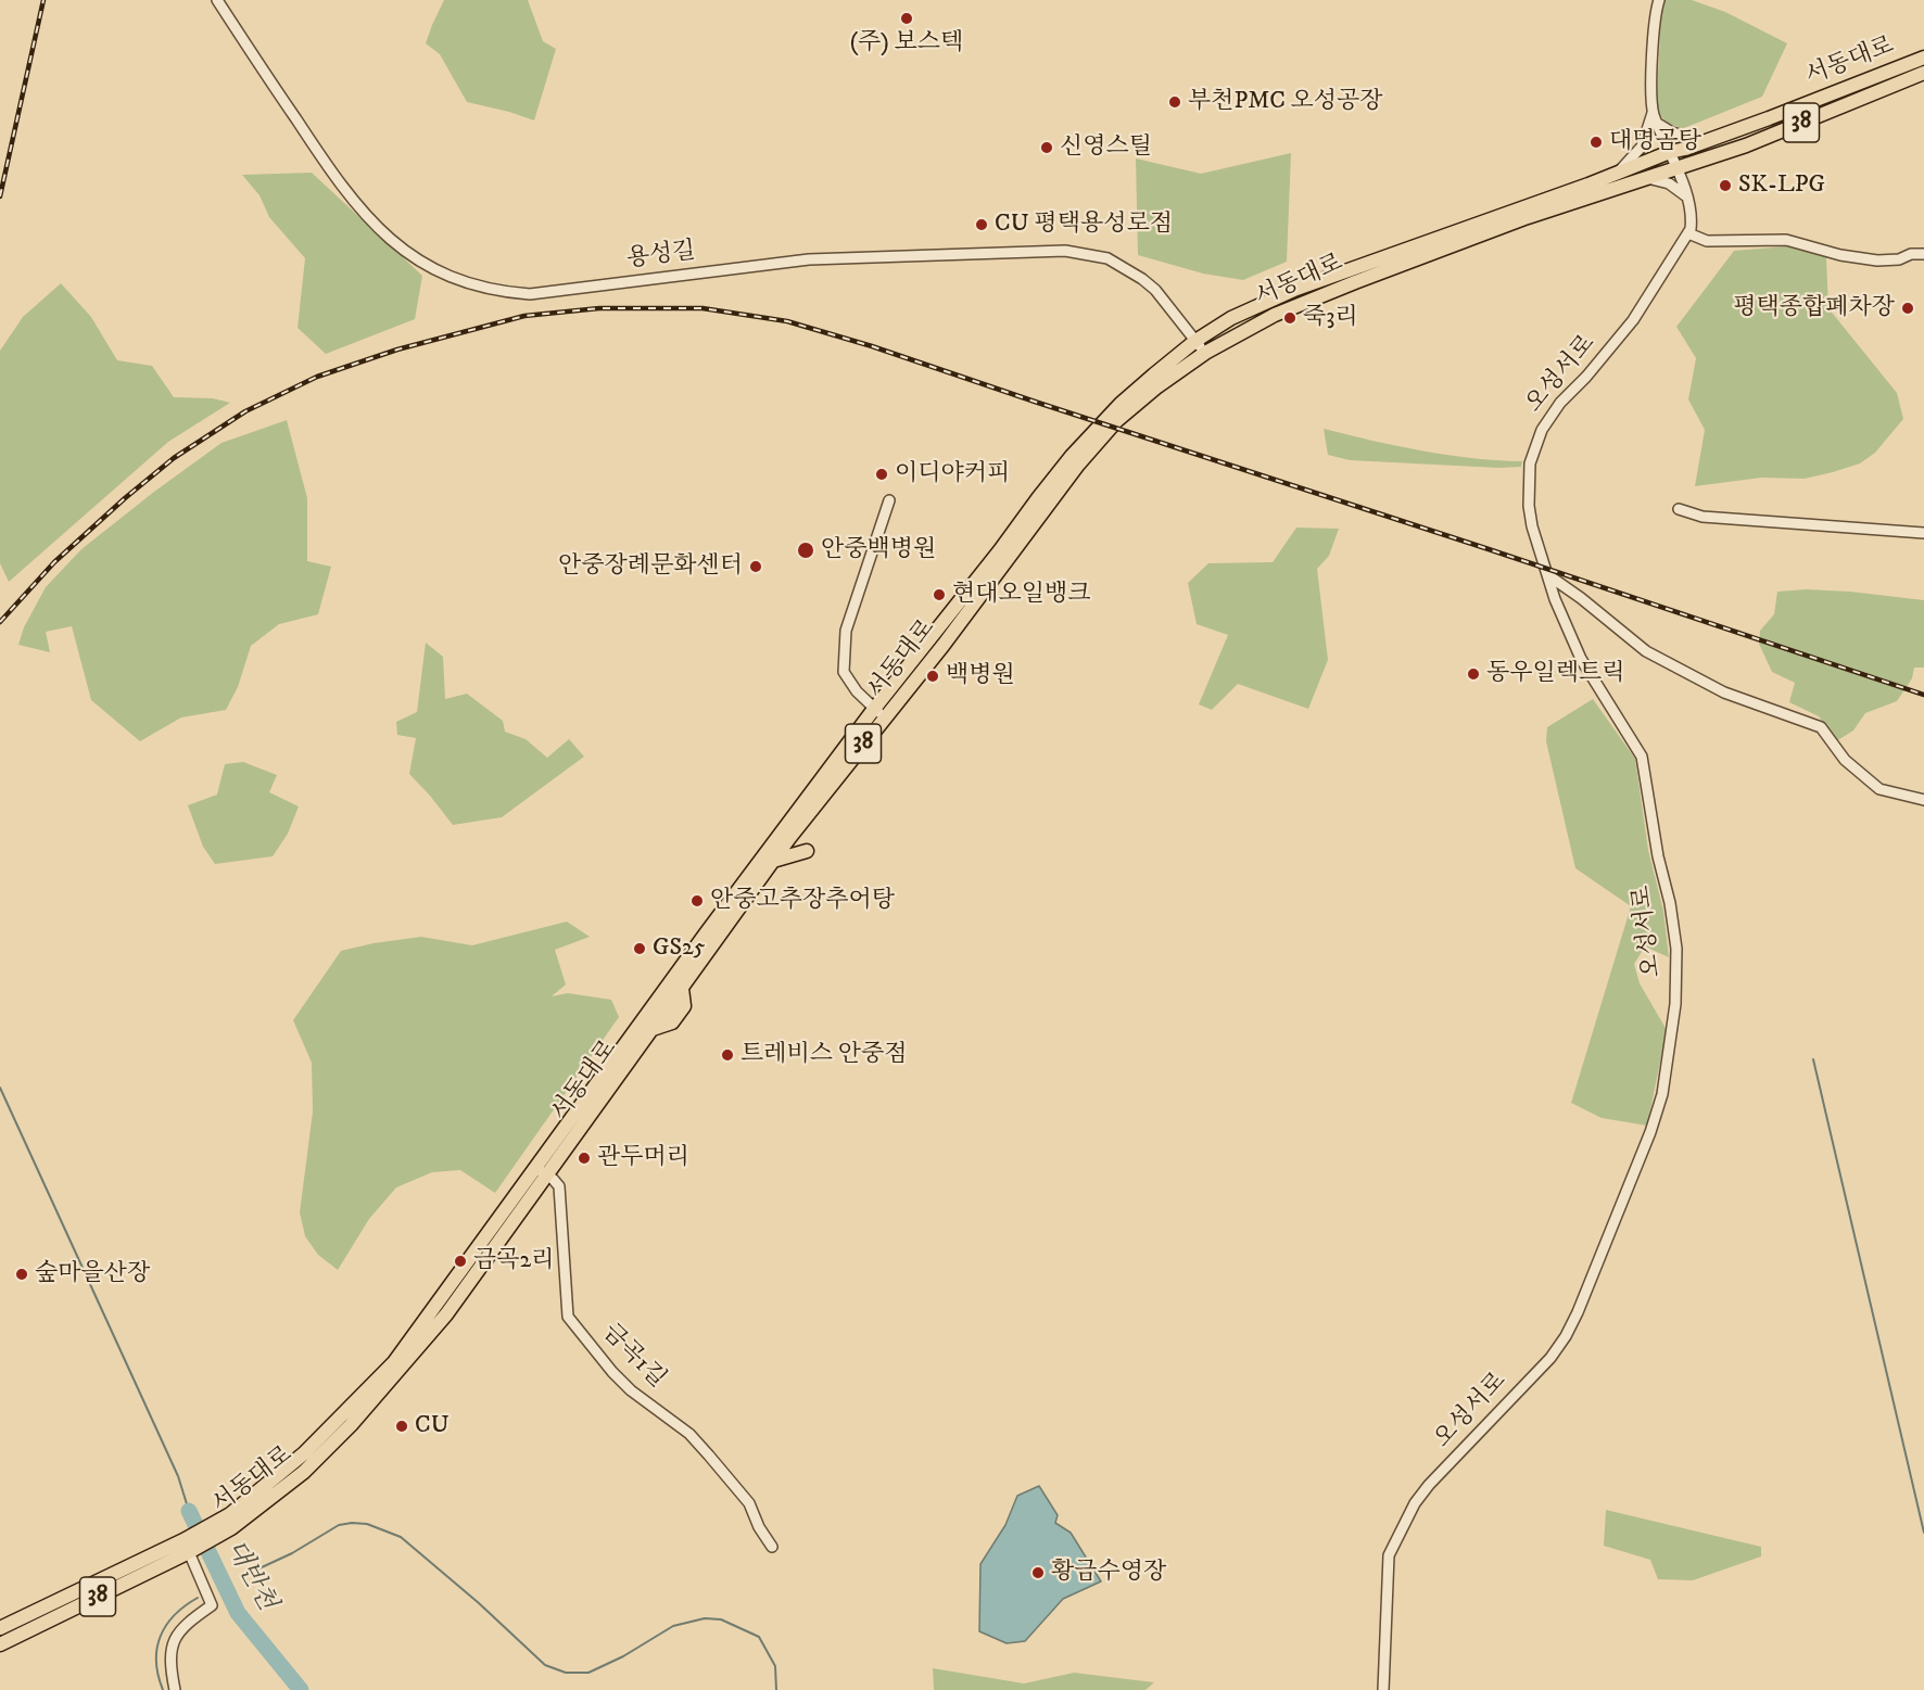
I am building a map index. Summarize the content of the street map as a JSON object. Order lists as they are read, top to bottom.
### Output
{
  "streets": {
    "main road": ["서동대로", "38"],
    "street": ["용성길", "오성서로", "금곡1길"]
  },
  "crossings": [
    ["서동대로", "용성길"],
    ["서동대로", "금곡1길"]
  ],
  "water": ["대반천"],
  "places": [
    "(주) 보스텍",
    "부천PMC 오성공장",
    "대명곰탕",
    "신영스틸",
    "SK-LPG",
    "CU 평택용성로점",
    "평택종합폐차장",
    "죽3리",
    "이디야커피",
    "안중백병원",
    "안중장례문화센터",
    "현대오일뱅크",
    "동우일렉트릭",
    "백병원",
    "안중고추장추어탕",
    "GS25",
    "트레비스 안중점",
    "관두머리",
    "금곡2리",
    "숲마을산장",
    "CU",
    "황금수영장"
  ]
}
